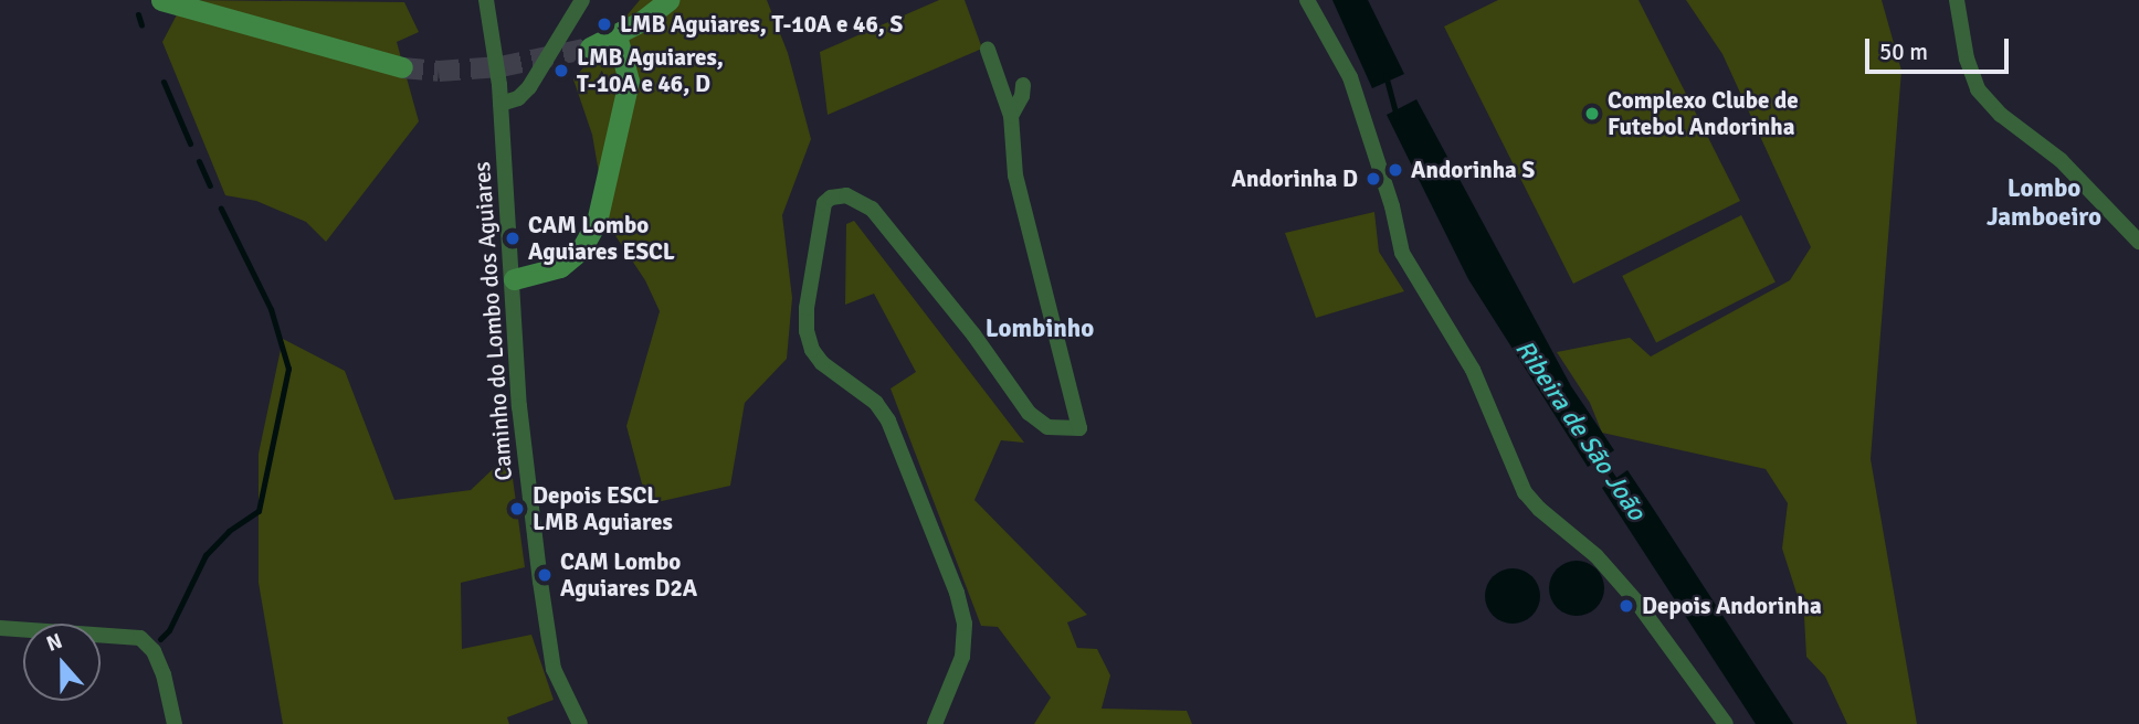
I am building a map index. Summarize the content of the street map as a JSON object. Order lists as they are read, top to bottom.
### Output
{
  "streets": {
    "street": ["Caminho do Lombo dos Aguiares"]
  },
  "districts": ["Lombo Jamboeiro", "Lombinho"],
  "water": ["Ribeira de São João"],
  "places": [
    "LMB Aguiares, T-10A e 46, S",
    "LMB Aguiares, T-10A e 46, D",
    "Complexo Clube de Futebol Andorinha",
    "Andorinha S",
    "Andorinha D",
    "CAM Lombo Aguiares ESCL",
    "Depois ESCL LMB Aguiares",
    "CAM Lombo Aguiares D2A",
    "Depois Andorinha"
  ],
  "scale_bar": "50 m",
  "north": "top"
}
